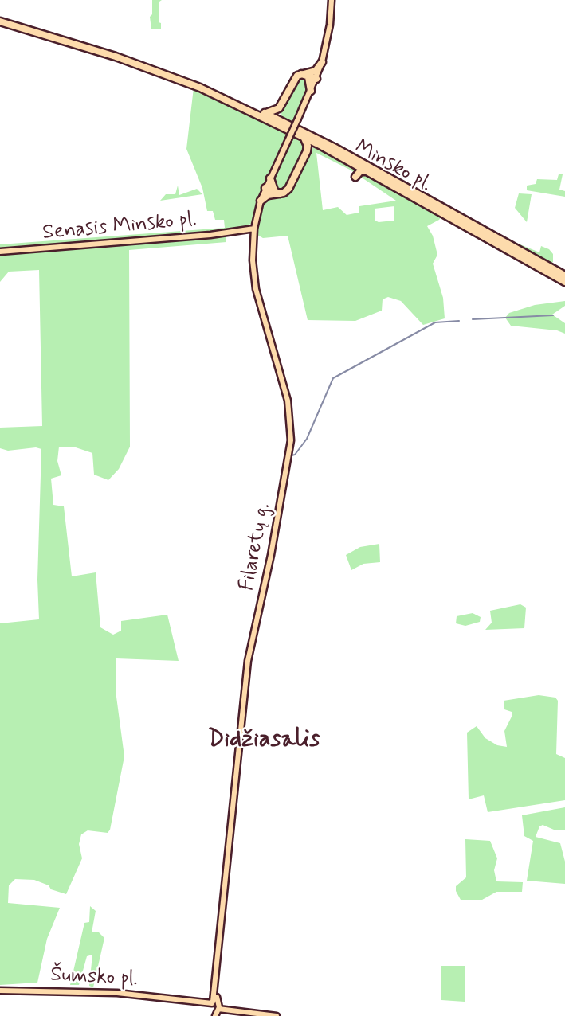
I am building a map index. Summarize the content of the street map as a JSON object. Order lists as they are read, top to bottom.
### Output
{
  "streets": {
    "highway": ["Minsko pl."],
    "main road": ["Senasis Minsko pl.", "Filaretų g.", "Šumsko pl."]
  },
  "crossings": [
    ["Senasis Minsko pl.", "Filaretų g."],
    ["Filaretų g.", "Šumsko pl."]
  ],
  "districts": ["Didžiasalis"]
}
